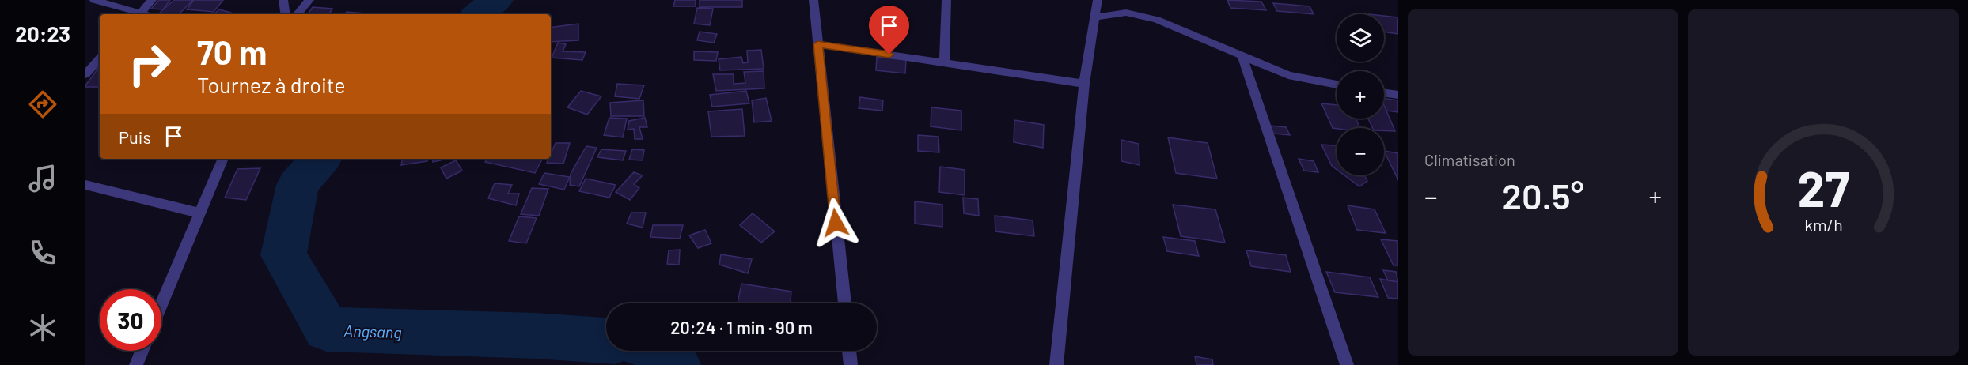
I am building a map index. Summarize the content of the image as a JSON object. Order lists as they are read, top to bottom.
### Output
{
  "water": ["Angsang"],
  "page": {
    "tabs": "20:23",
    "tile": "Climatisation",
    "map_buttons": ["+", "−"],
    "turn": ["70 m", "Tournez à droite"],
    "then": "Puis",
    "heat": ["−", "20.5°", "+"],
    "limit": "30",
    "trip": "20:24 · 1 min · 90 m",
    "gauge": ["27", "km/h"]
  }
}
